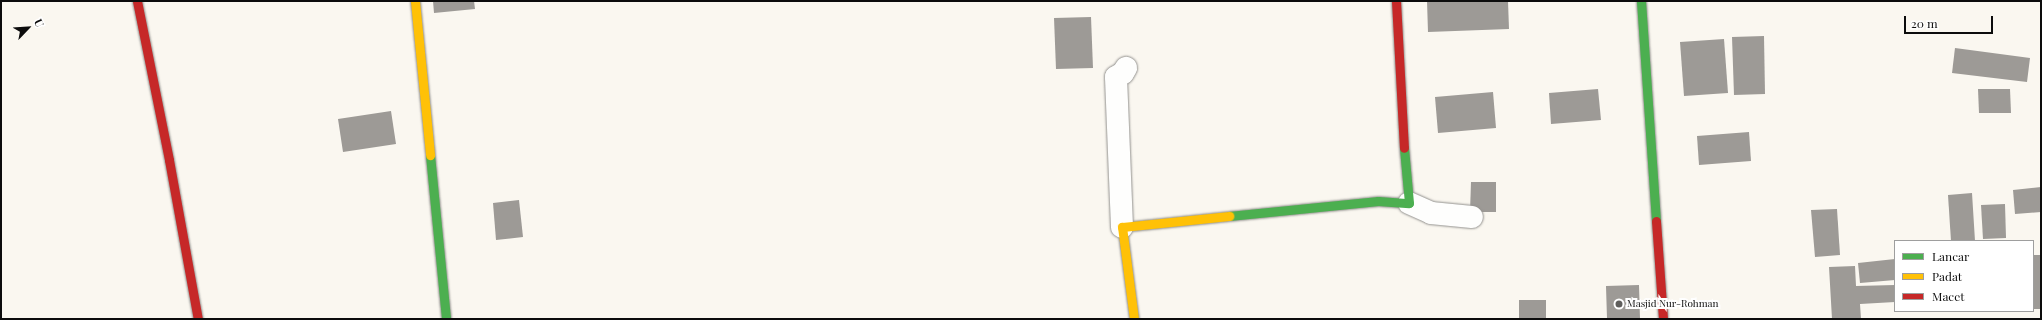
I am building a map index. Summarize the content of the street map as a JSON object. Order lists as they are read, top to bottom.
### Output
{
  "places": ["Masjid Nur-Rohman"],
  "legend": ["Lancar", "Padat", "Macet"],
  "scale_bar": "20 m",
  "north": "top right"
}
